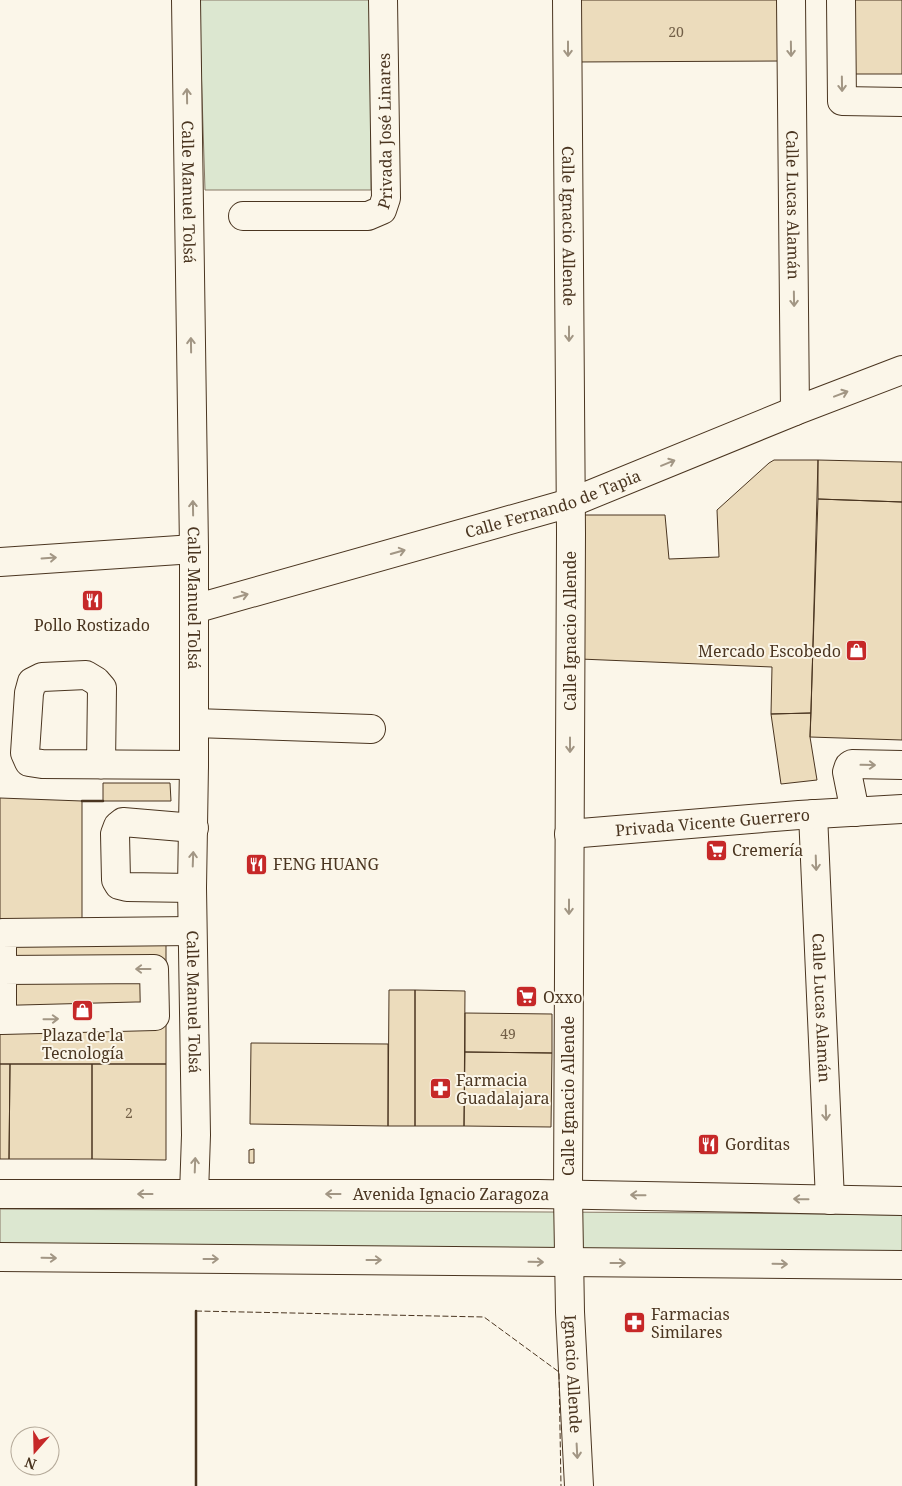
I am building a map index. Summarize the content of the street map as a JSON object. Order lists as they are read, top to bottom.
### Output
{
  "streets": {
    "street": [
      "Privada José Linares",
      "Calle Manuel Tolsá",
      "Calle Lucas Alamán",
      "Calle Ignacio Allende",
      "Calle Fernando de Tapia",
      "Privada Vicente Guerrero",
      "Avenida Ignacio Zaragoza",
      "Ignacio Allende"
    ]
  },
  "crossings": [
    ["Calle Manuel Tolsá", "Calle Fernando de Tapia"],
    ["Calle Manuel Tolsá", "Avenida Ignacio Zaragoza"],
    ["Calle Lucas Alamán", "Calle Fernando de Tapia"],
    ["Calle Lucas Alamán", "Privada Vicente Guerrero"],
    ["Calle Lucas Alamán", "Avenida Ignacio Zaragoza"],
    ["Calle Ignacio Allende", "Calle Fernando de Tapia"],
    ["Calle Ignacio Allende", "Privada Vicente Guerrero"],
    ["Calle Ignacio Allende", "Avenida Ignacio Zaragoza"],
    ["Calle Ignacio Allende", "Ignacio Allende"]
  ],
  "one_way": [
    "Calle Manuel Tolsá",
    "Calle Lucas Alamán",
    "Calle Ignacio Allende",
    "Calle Fernando de Tapia",
    "Ignacio Allende"
  ],
  "places": {
    "restaurant": ["Pollo Rostizado", "FENG HUANG", "Gorditas"],
    "shop": ["Mercado Escobedo", "Plaza de la Tecnología"],
    "supermarket": ["Cremería", "Oxxo"],
    "pharmacy": ["Farmacia Guadalajara", "Farmacias Similares"]
  },
  "house_numbers": ["20", "49", "2"],
  "north": "bottom"
}
